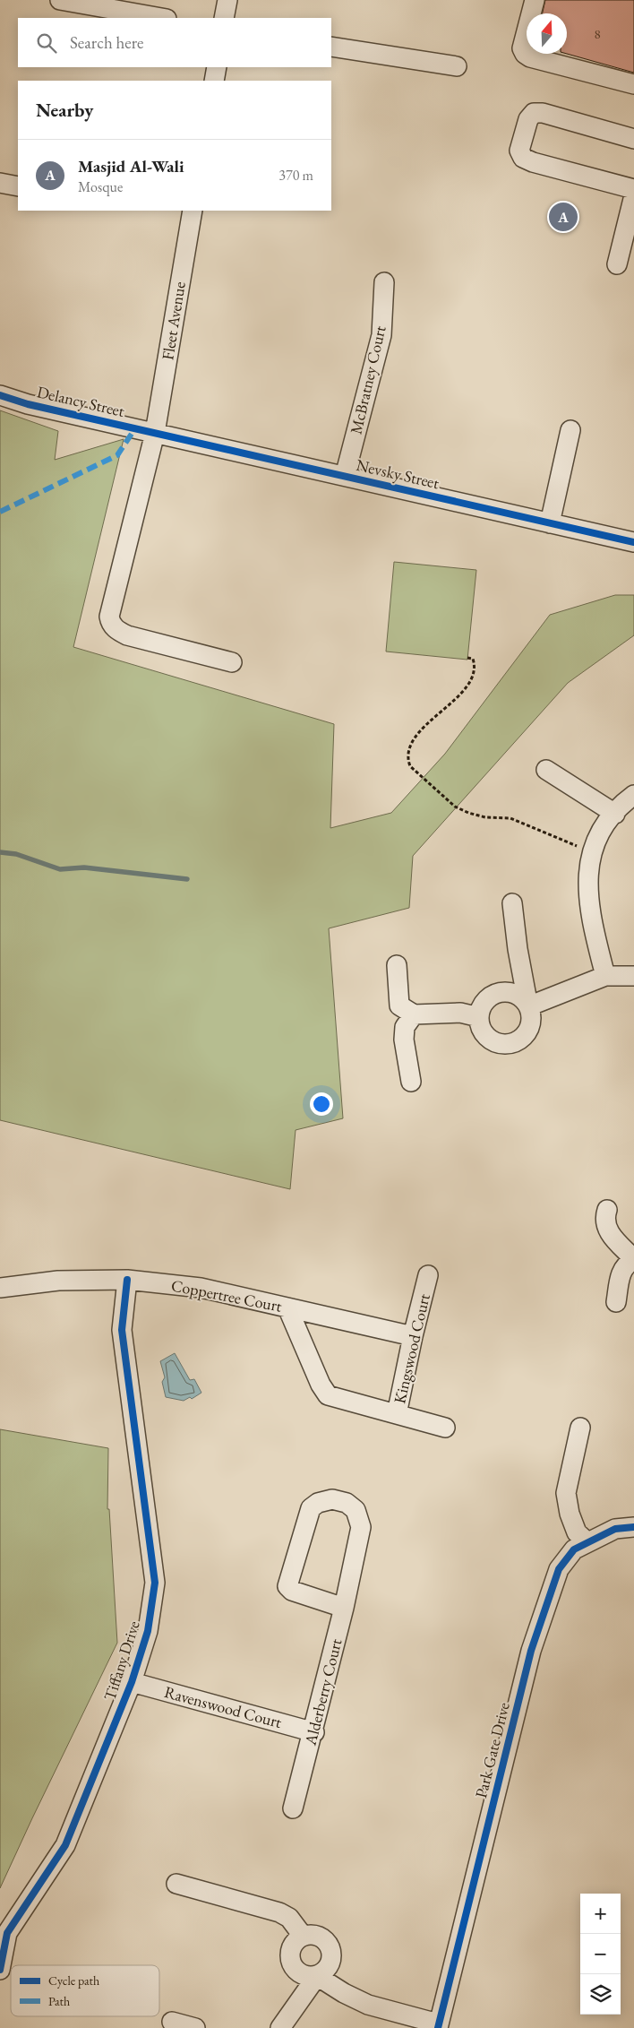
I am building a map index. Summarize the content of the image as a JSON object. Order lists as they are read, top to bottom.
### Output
{
  "streets": {
    "street": [
      "Fleet Avenue",
      "McBratney Court",
      "Delancy Street",
      "Nevsky Street",
      "Coppertree Court",
      "Kingswood Court",
      "Tiffany Drive",
      "Alderberry Court",
      "Ravenswood Court",
      "Park Gate Drive"
    ]
  },
  "crossings": [
    ["Fleet Avenue", "Delancy Street"],
    ["Fleet Avenue", "Nevsky Street"],
    ["McBratney Court", "Nevsky Street"],
    ["Delancy Street", "Nevsky Street"],
    ["Coppertree Court", "Kingswood Court"],
    ["Coppertree Court", "Tiffany Drive"],
    ["Tiffany Drive", "Ravenswood Court"],
    ["Alderberry Court", "Ravenswood Court"]
  ],
  "house_numbers": ["8"],
  "legend": ["Cycle path", "Path"],
  "north": "top",
  "page": {
    "search": "Search here",
    "heading": "Nearby",
    "list": [
      {
        "mark": "A",
        "name": "Masjid Al-Wali",
        "note": "Mosque",
        "value": "370 m"
      }
    ],
    "pins": "A",
    "map_buttons": ["+", "−"]
  }
}
